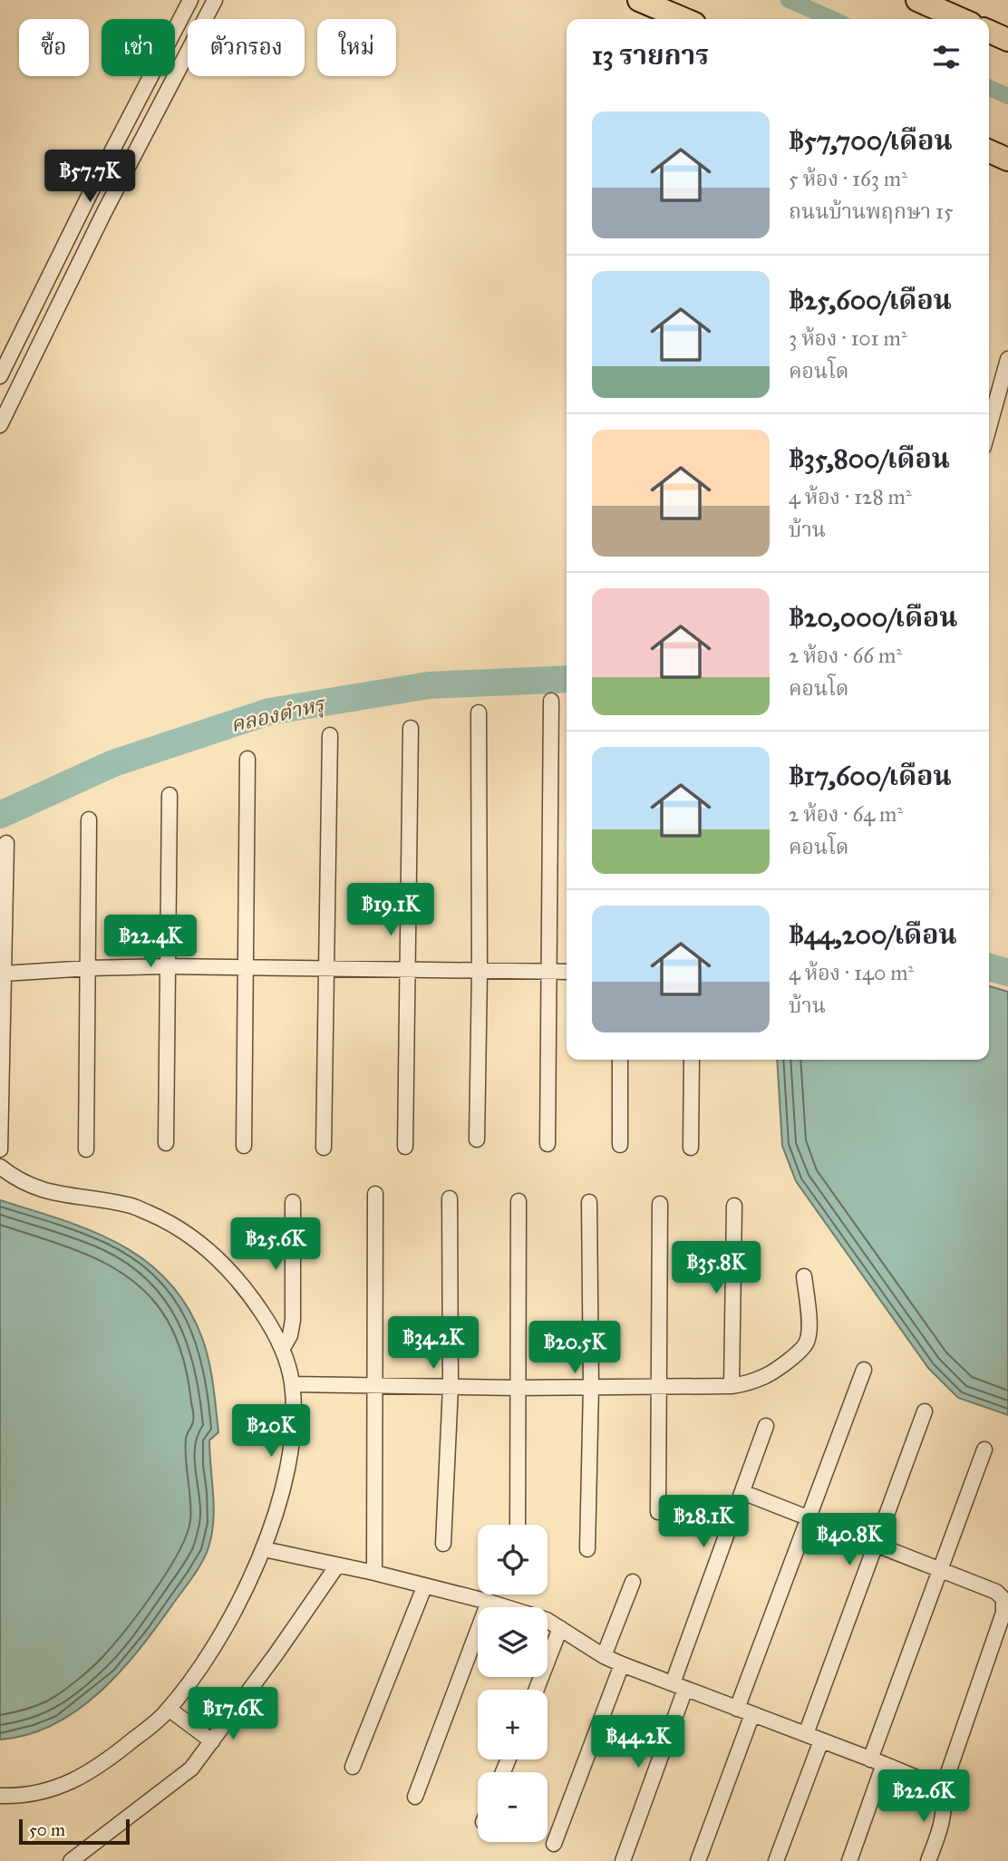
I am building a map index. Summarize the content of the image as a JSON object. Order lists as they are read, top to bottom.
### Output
{
  "water": ["คลองตำหรุ"],
  "scale_bar": "50 m",
  "page": {
    "chip": [
      "ซื้อ",
      "เช่า",
      "ตัวกรอง",
      "ใหม่"
    ],
    "heading": "13 รายการ",
    "list": [
      {
        "name": "฿57,700/เดือน",
        "note": "5 ห้อง · 163 m² · ถนนบ้านพฤกษา 15"
      },
      {
        "name": "฿25,600/เดือน",
        "note": "3 ห้อง · 101 m² · คอนโด"
      },
      {
        "name": "฿35,800/เดือน",
        "note": "4 ห้อง · 128 m² · บ้าน"
      },
      {
        "name": "฿20,000/เดือน",
        "note": "2 ห้อง · 66 m² · คอนโด"
      },
      {
        "name": "฿17,600/เดือน",
        "note": "2 ห้อง · 64 m² · คอนโด"
      },
      {
        "name": "฿44,200/เดือน",
        "note": "4 ห้อง · 140 m² · บ้าน"
      }
    ],
    "price": [
      "฿57.7K",
      "฿19.1K",
      "฿22.4K",
      "฿25.6K",
      "฿35.8K",
      "฿34.2K",
      "฿20.5K",
      "฿20K",
      "฿28.1K",
      "฿40.8K",
      "฿17.6K",
      "฿44.2K",
      "฿22.6K"
    ],
    "map_buttons": ["+", "−"],
    "scale": "50 m"
  }
}
